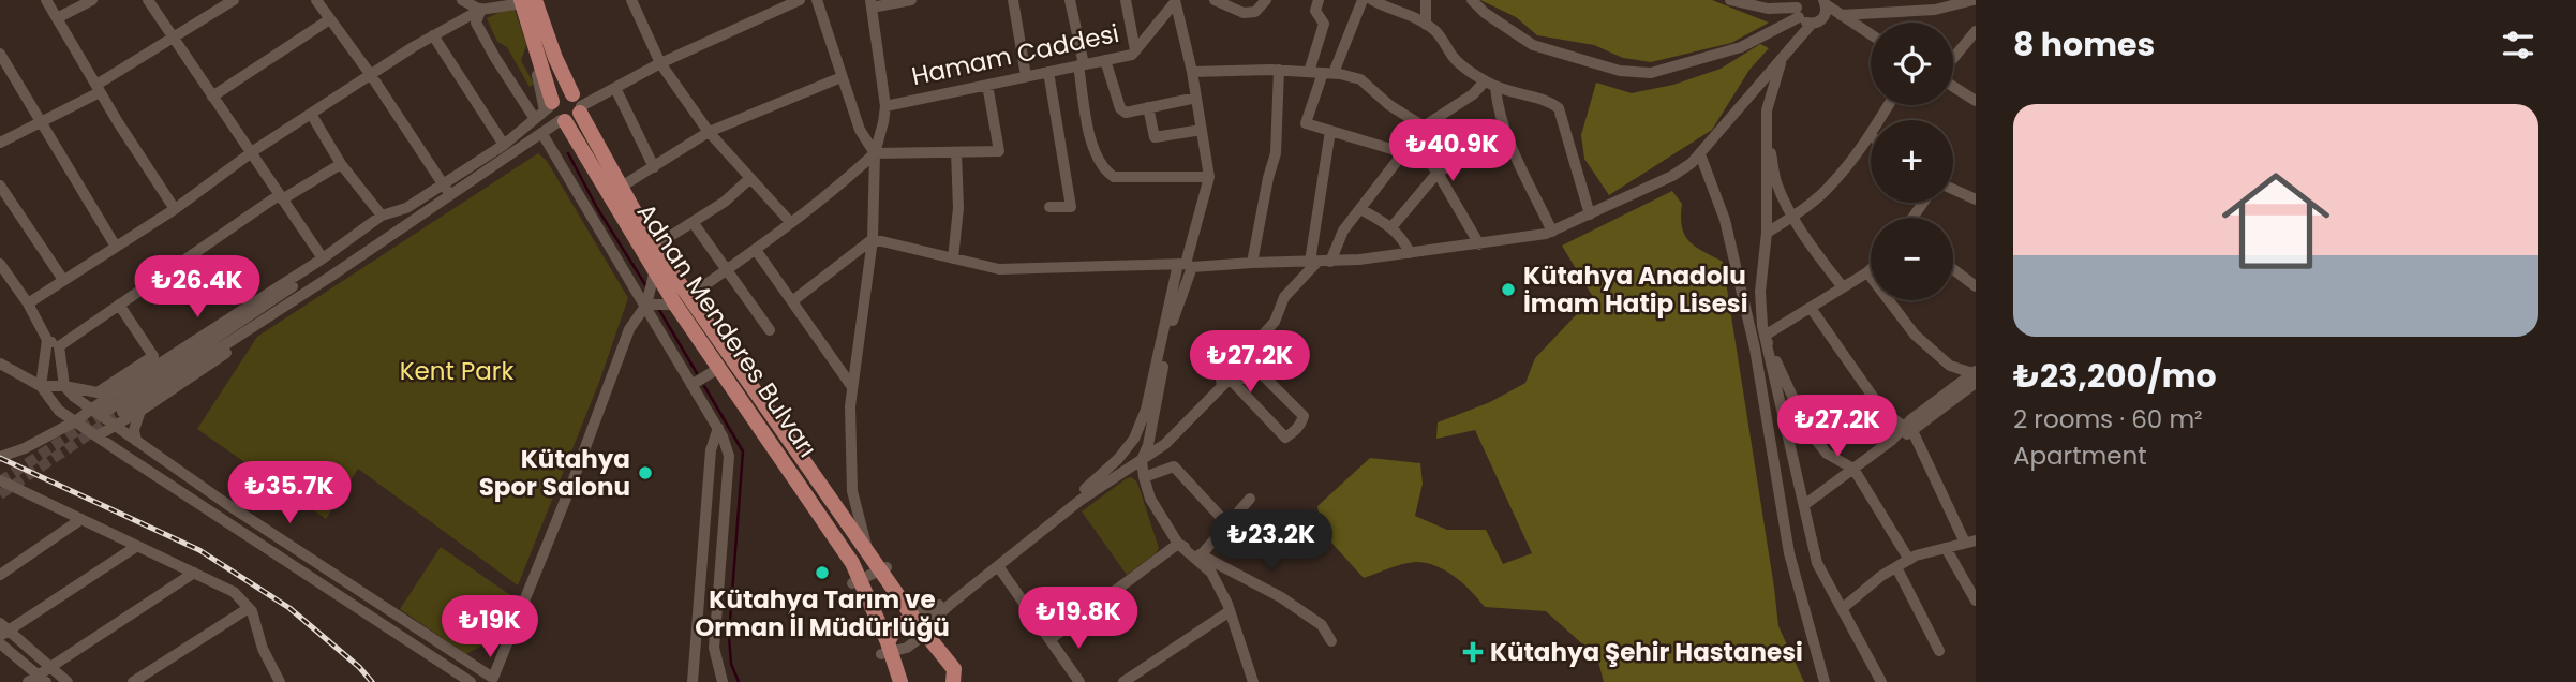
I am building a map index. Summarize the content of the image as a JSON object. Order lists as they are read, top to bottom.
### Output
{
  "streets": {
    "main road": ["Adnan Menderes Bulvarı"],
    "street": ["Hamam Caddesi"]
  },
  "parks": ["Kent Park"],
  "places": {
    "other": ["Kütahya Anadolu İmam Hatip Lisesi", "Kütahya Spor Salonu", "Kütahya Tarım ve Orman İl Müdürlüğü"],
    "health": ["Kütahya Şehir Hastanesi"]
  },
  "page": {
    "heading": "8 homes",
    "map_buttons": ["+", "−"],
    "list": [
      {
        "name": "₺23,200/mo",
        "note": "2 rooms · 60 m² · Apartment"
      }
    ],
    "price": [
      "₺40.9K",
      "₺26.4K",
      "₺27.2K",
      "₺27.2K",
      "₺35.7K",
      "₺23.2K",
      "₺19.8K",
      "₺19K"
    ]
  }
}
